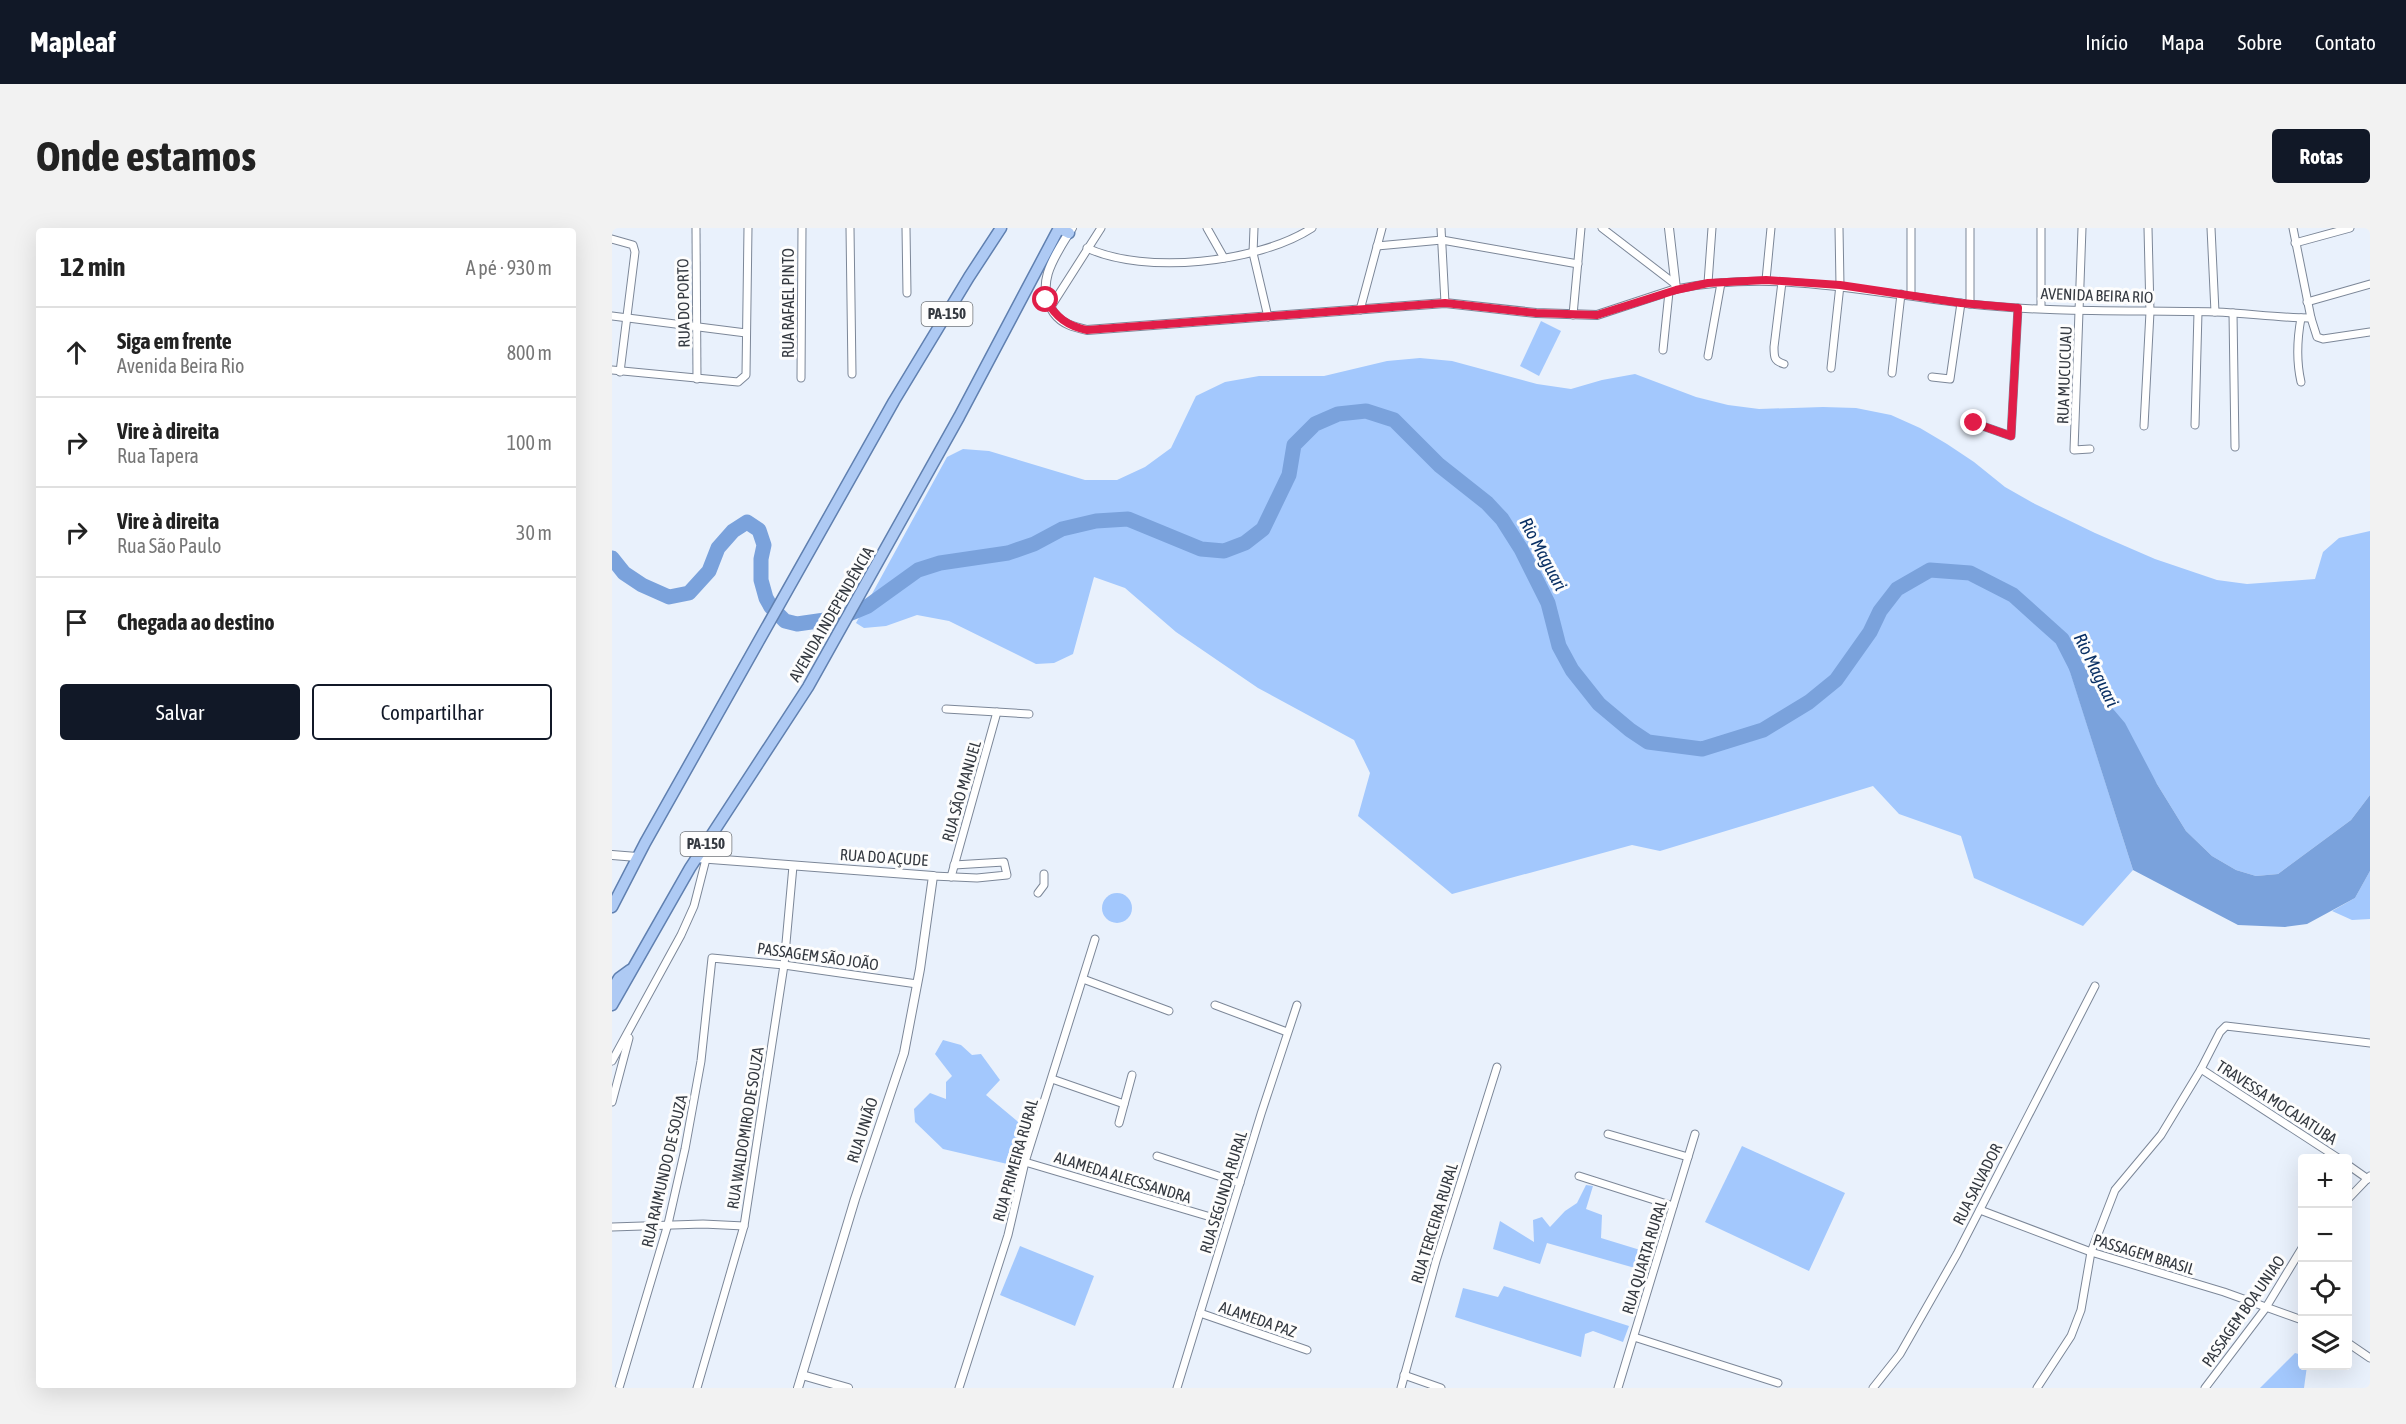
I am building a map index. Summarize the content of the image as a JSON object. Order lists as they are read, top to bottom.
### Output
{
  "streets": {
    "main road": ["PA-150", "AVENIDA INDEPENDÊNCIA"],
    "street": [
      "AVENIDA BEIRA RIO",
      "RUA DO PORTO",
      "RUA RAFAEL PINTO",
      "RUA MUCUCUAU",
      "RUA SÃO MANUEL",
      "RUA DO AÇUDE",
      "PASSAGEM SÃO JOÃO",
      "TRAVESSA MOCAJATUBA",
      "RUA WALDOMIRO DE SOUZA",
      "RUA UNIÃO",
      "RUA PRIMEIRA RURAL",
      "RUA RAIMUNDO DE SOUZA",
      "ALAMEDA ALECSSANDRA",
      "RUA SALVADOR",
      "RUA SEGUNDA RURAL",
      "RUA TERCEIRA RURAL",
      "PASSAGEM BRASIL",
      "RUA QUARTA RURAL",
      "PASSAGEM BOA UNIAO",
      "ALAMEDA PAZ"
    ]
  },
  "crossings": [
    ["AVENIDA BEIRA RIO", "RUA MUCUCUAU"],
    ["AVENIDA INDEPENDÊNCIA", "RUA DO AÇUDE"],
    ["RUA SÃO MANUEL", "RUA DO AÇUDE"],
    ["RUA DO AÇUDE", "RUA WALDOMIRO DE SOUZA"],
    ["RUA DO AÇUDE", "RUA UNIÃO"],
    ["PASSAGEM SÃO JOÃO", "RUA WALDOMIRO DE SOUZA"],
    ["PASSAGEM SÃO JOÃO", "RUA UNIÃO"],
    ["PASSAGEM SÃO JOÃO", "RUA RAIMUNDO DE SOUZA"],
    ["RUA PRIMEIRA RURAL", "ALAMEDA ALECSSANDRA"],
    ["RUA SALVADOR", "PASSAGEM BRASIL"],
    ["RUA SEGUNDA RURAL", "ALAMEDA PAZ"],
    ["PASSAGEM BRASIL", "PASSAGEM BOA UNIAO"]
  ],
  "water": ["Rio Maguari"],
  "page": {
    "header": "Mapleaf",
    "nav": [
      "Início",
      "Mapa",
      "Sobre",
      "Contato"
    ],
    "buttons": [
      "Rotas",
      ["Salvar", "Compartilhar"]
    ],
    "title": "Onde estamos",
    "heading": ["12 min", "A pé · 930 m"],
    "list": [
      ["Siga em frente", "Avenida Beira Rio", "800 m"],
      ["Vire à direita", "Rua Tapera", "100 m"],
      ["Vire à direita", "Rua São Paulo", "30 m"],
      "Chegada ao destino"
    ],
    "map_buttons": ["+", "−"]
  }
}
